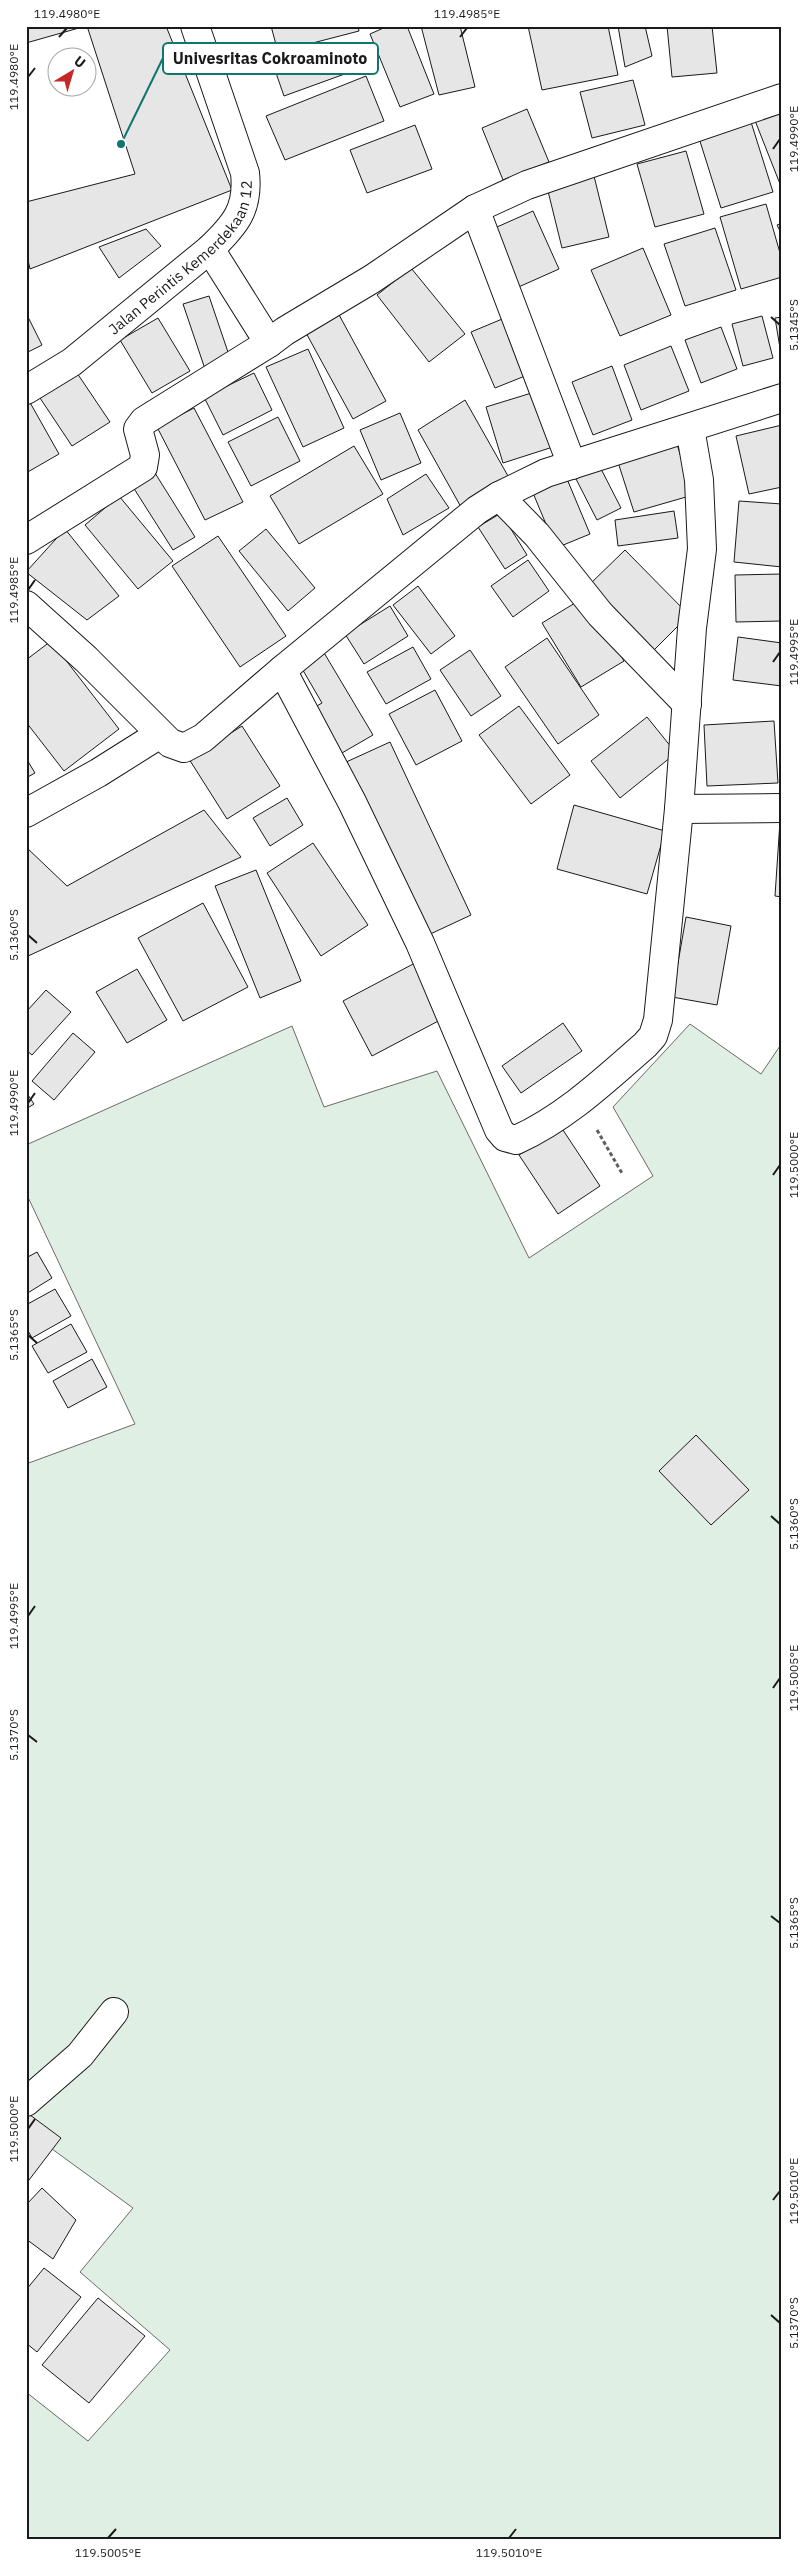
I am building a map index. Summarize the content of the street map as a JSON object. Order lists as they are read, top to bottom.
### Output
{
  "streets": {
    "street": ["Jalan Perintis Kemerdekaan 12"]
  },
  "places": ["Univesritas Cokroaminoto"],
  "north": "top right",
  "coordinates": [
    "119.4980°E",
    "119.4985°E",
    "119.4990°E",
    "5.1345°S",
    "119.4995°E",
    "5.1360°S",
    "119.5000°E",
    "5.1365°S",
    "119.5005°E",
    "5.1370°S",
    "119.5010°E"
  ]
}
